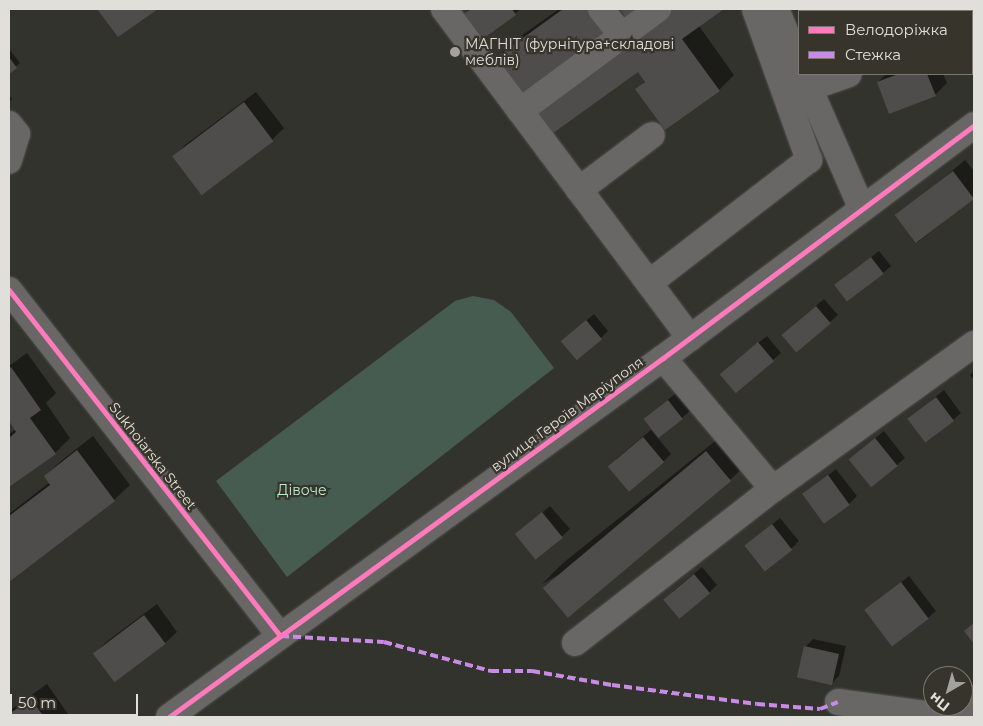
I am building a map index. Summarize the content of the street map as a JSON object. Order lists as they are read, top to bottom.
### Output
{
  "streets": {
    "street": ["вулиця Героїв Маріуполя", "Sukhoiarska Street"]
  },
  "crossings": [
    ["вулиця Героїв Маріуполя", "Sukhoiarska Street"]
  ],
  "parks": ["Дівоче"],
  "places": ["МАГНІТ (фурнітура+складові меблів)"],
  "legend": ["Велодоріжка", "Стежка"],
  "scale_bar": "50 m",
  "north": "bottom left"
}
